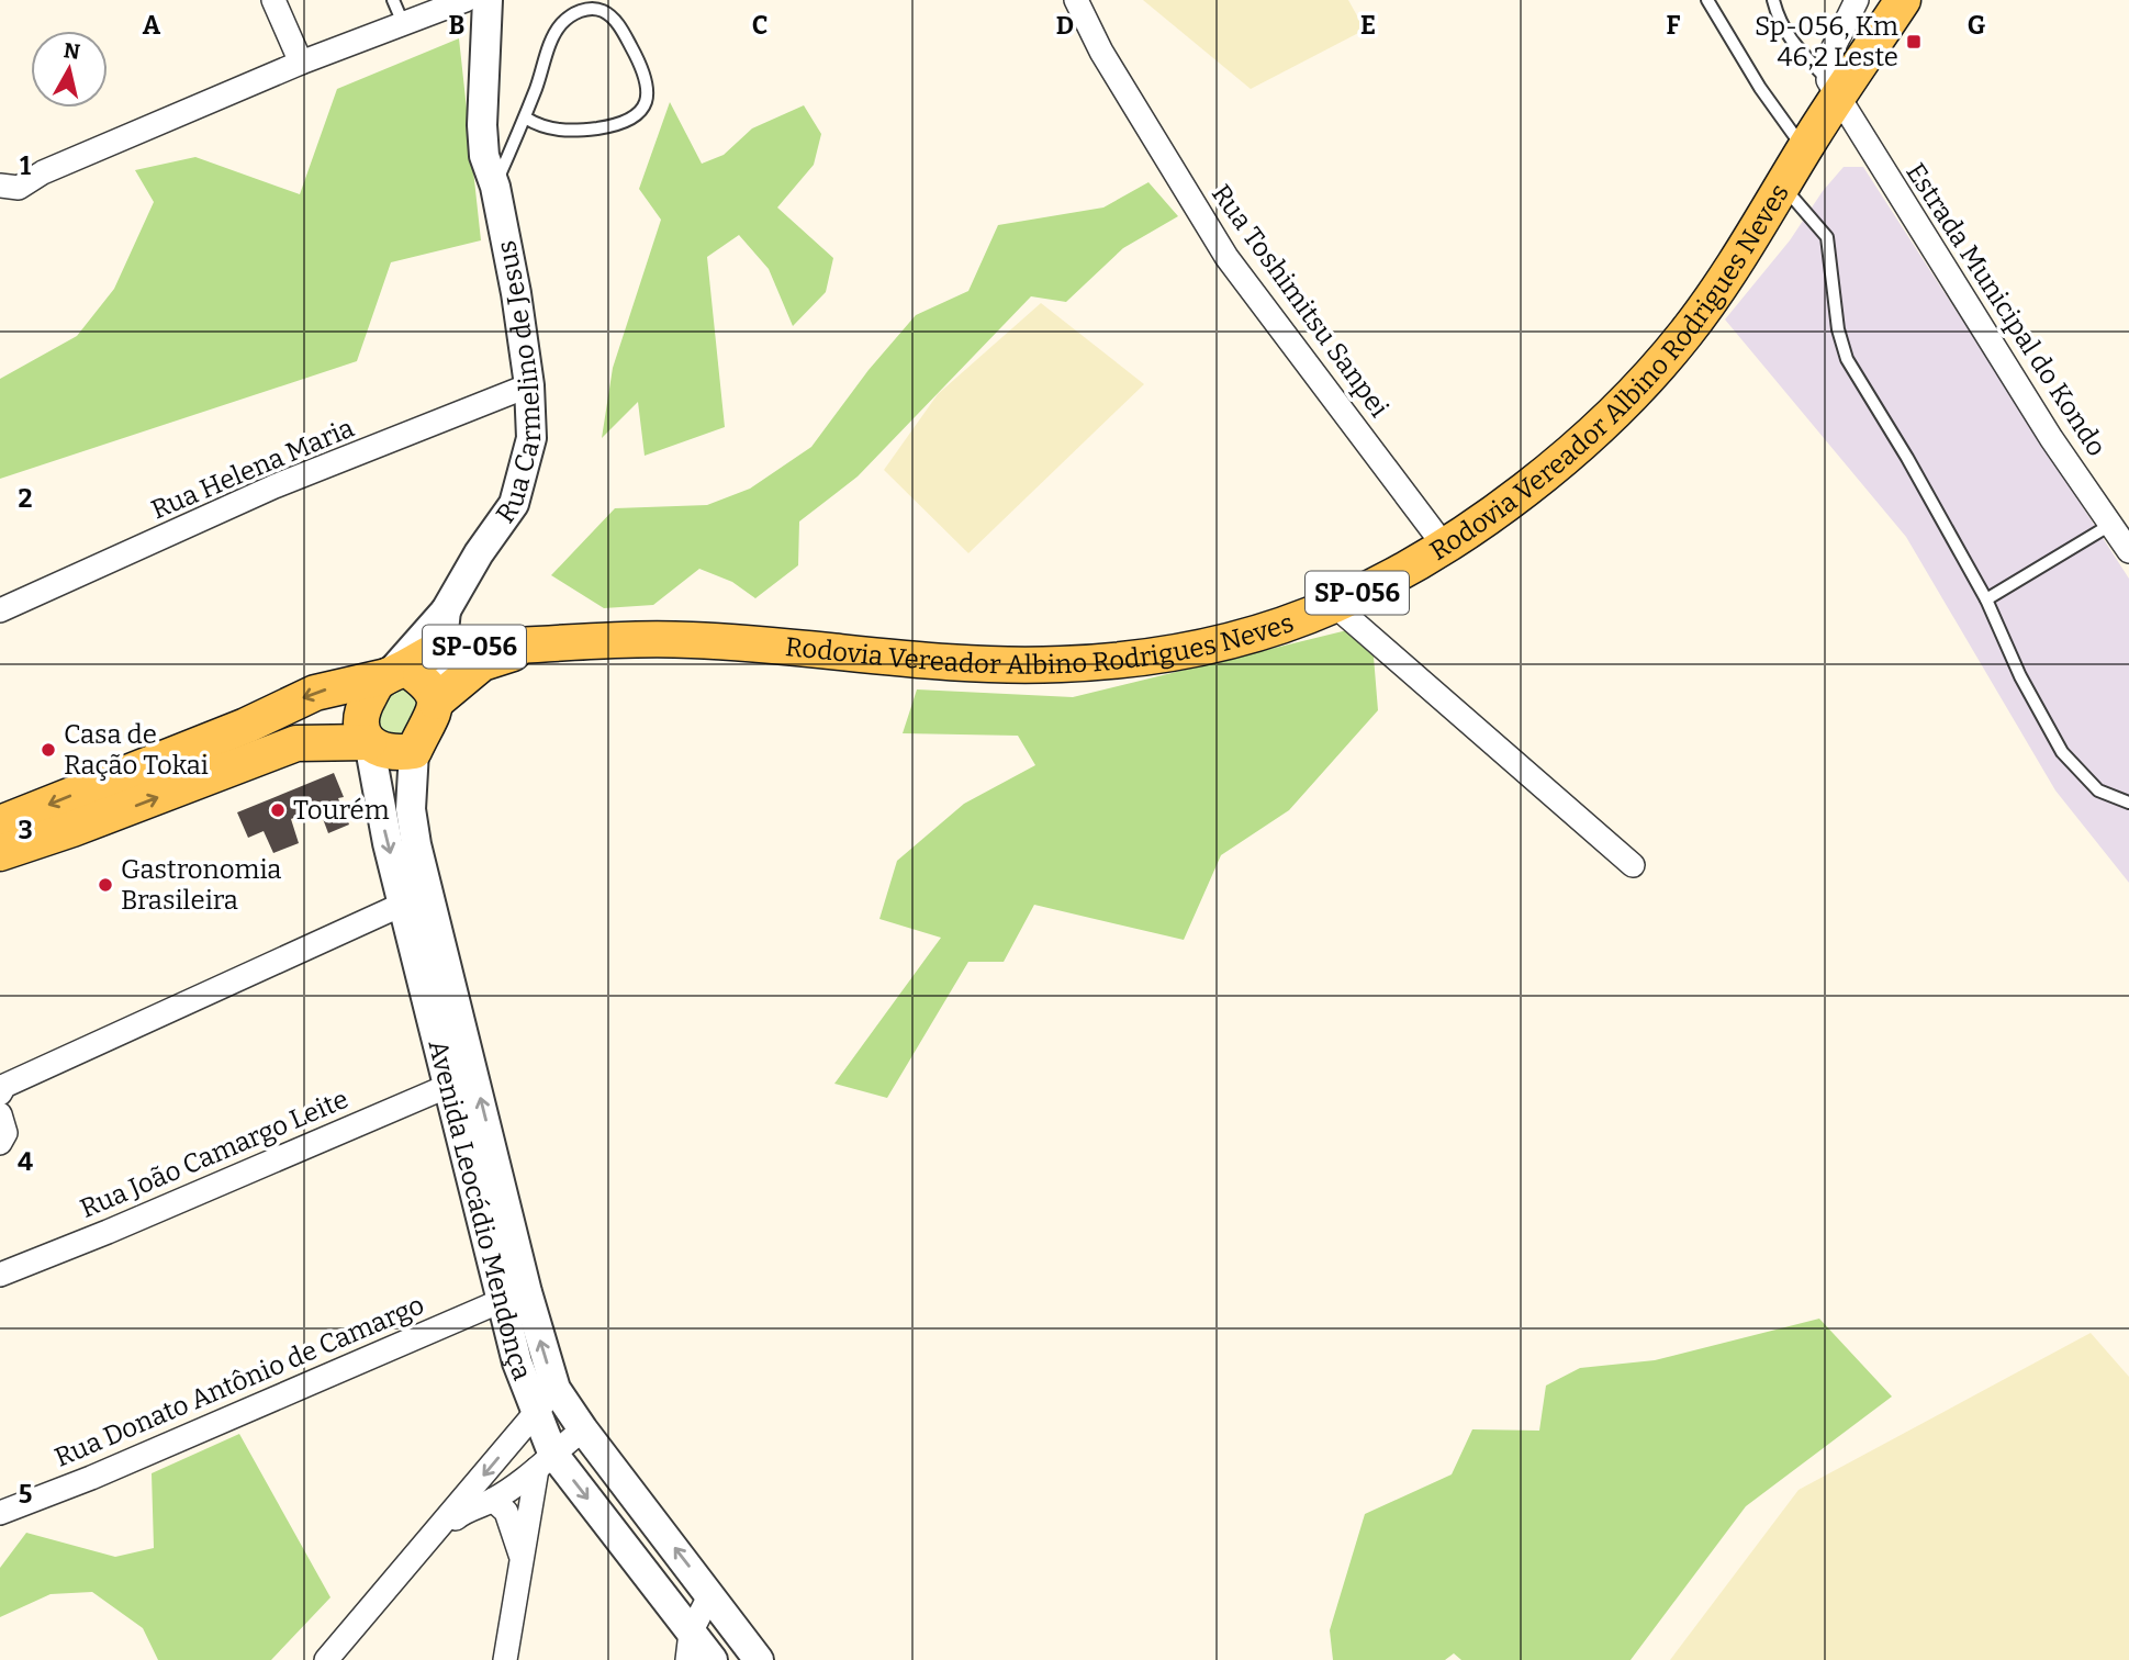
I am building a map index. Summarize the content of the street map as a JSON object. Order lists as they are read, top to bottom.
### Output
{
  "streets": {
    "main road": ["Rodovia Vereador Albino Rodrigues Neves", "SP-056"],
    "street": [
      "Rua Toshimitsu Sanpei",
      "Estrada Municipal do Kondo",
      "Rua Carmelino de Jesus",
      "Rua Helena Maria",
      "Rua João Camargo Leite",
      "Avenida Leocádio Mendonça",
      "Rua Donato Antônio de Camargo"
    ]
  },
  "crossings": [
    ["Rua Toshimitsu Sanpei", "Rodovia Vereador Albino Rodrigues Neves"],
    ["Estrada Municipal do Kondo", "Rodovia Vereador Albino Rodrigues Neves"],
    ["Rodovia Vereador Albino Rodrigues Neves", "Rua Carmelino de Jesus"],
    ["Rodovia Vereador Albino Rodrigues Neves", "Avenida Leocádio Mendonça"],
    ["Rua Carmelino de Jesus", "Rua Helena Maria"],
    ["Rua Carmelino de Jesus", "Avenida Leocádio Mendonça"],
    ["Rua João Camargo Leite", "Avenida Leocádio Mendonça"],
    ["Avenida Leocádio Mendonça", "Rua Donato Antônio de Camargo"]
  ],
  "places": {
    "transit": ["Sp-056, Km 46,2 Leste"],
    "other": ["Casa de Ração Tokai", "Tourém", "Gastronomia Brasileira"]
  },
  "north": "top",
  "grid": {
    "columns": [
      "A",
      "B",
      "C",
      "D",
      "E",
      "F",
      "G"
    ],
    "rows": [
      "1",
      "2",
      "3",
      "4",
      "5"
    ]
  }
}
